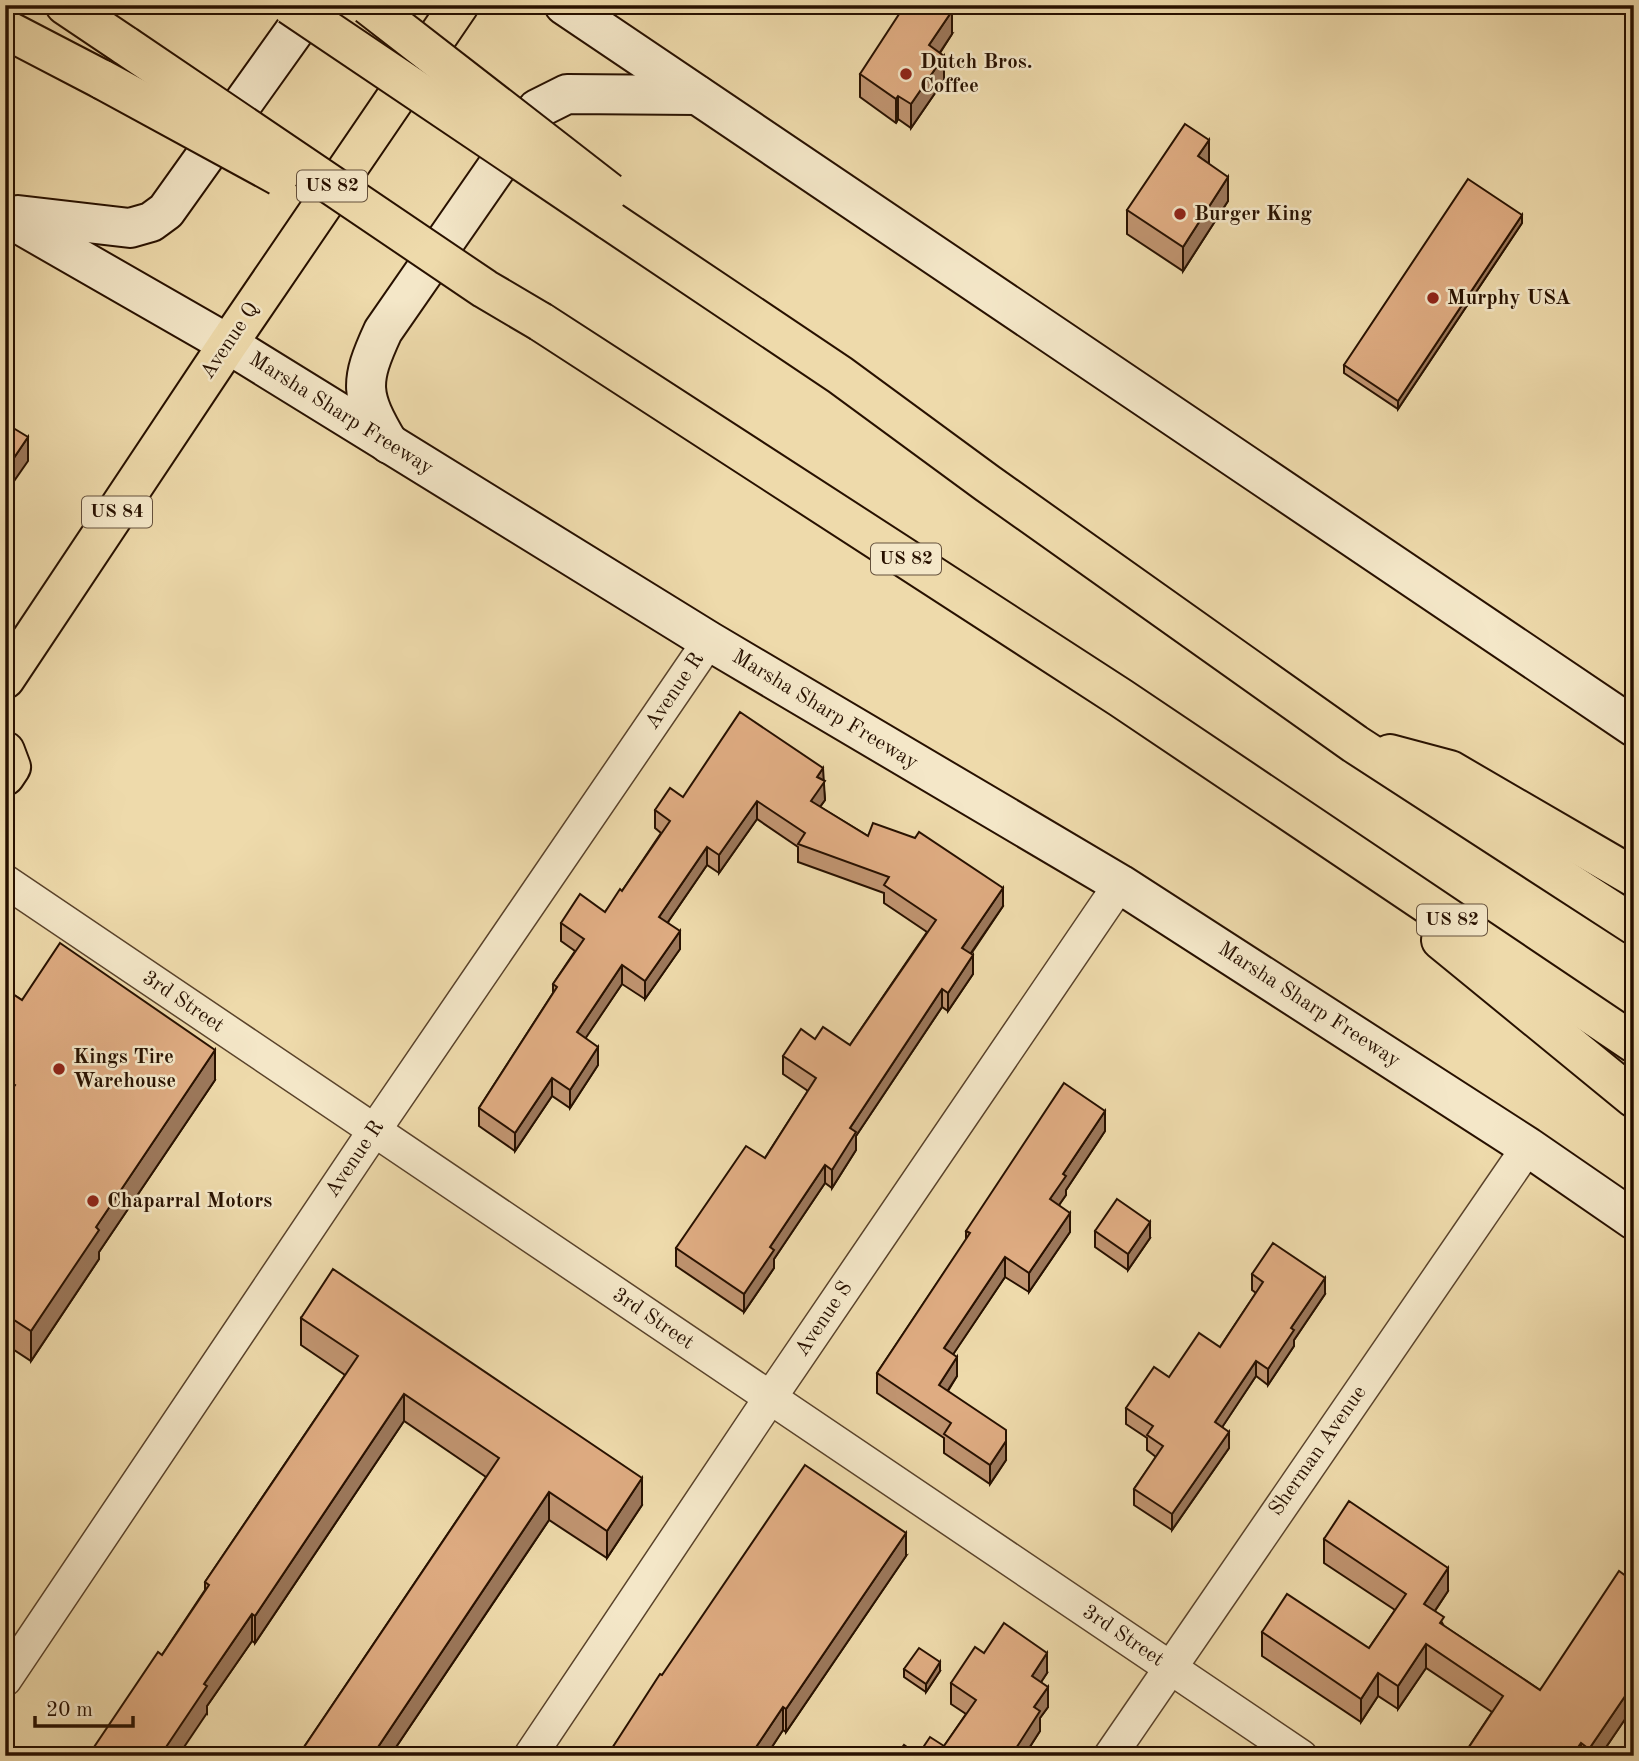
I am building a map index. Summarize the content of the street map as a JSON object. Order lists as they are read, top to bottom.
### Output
{
  "streets": {
    "highway": ["US 82", "Avenue Q", "US 84"],
    "main road": ["Marsha Sharp Freeway"],
    "street": [
      "Avenue R",
      "3rd Street",
      "Avenue S",
      "Sherman Avenue"
    ]
  },
  "crossings": [
    ["Avenue Q", "Marsha Sharp Freeway"],
    ["Marsha Sharp Freeway", "Avenue R"],
    ["Marsha Sharp Freeway", "Avenue S"],
    ["Marsha Sharp Freeway", "Sherman Avenue"],
    ["Avenue R", "3rd Street"],
    ["3rd Street", "Avenue S"],
    ["3rd Street", "Sherman Avenue"]
  ],
  "places": [
    "Dutch Bros. Coffee",
    "Burger King",
    "Murphy USA",
    "Kings Tire Warehouse",
    "Chaparral Motors"
  ],
  "scale_bar": "20 m"
}
